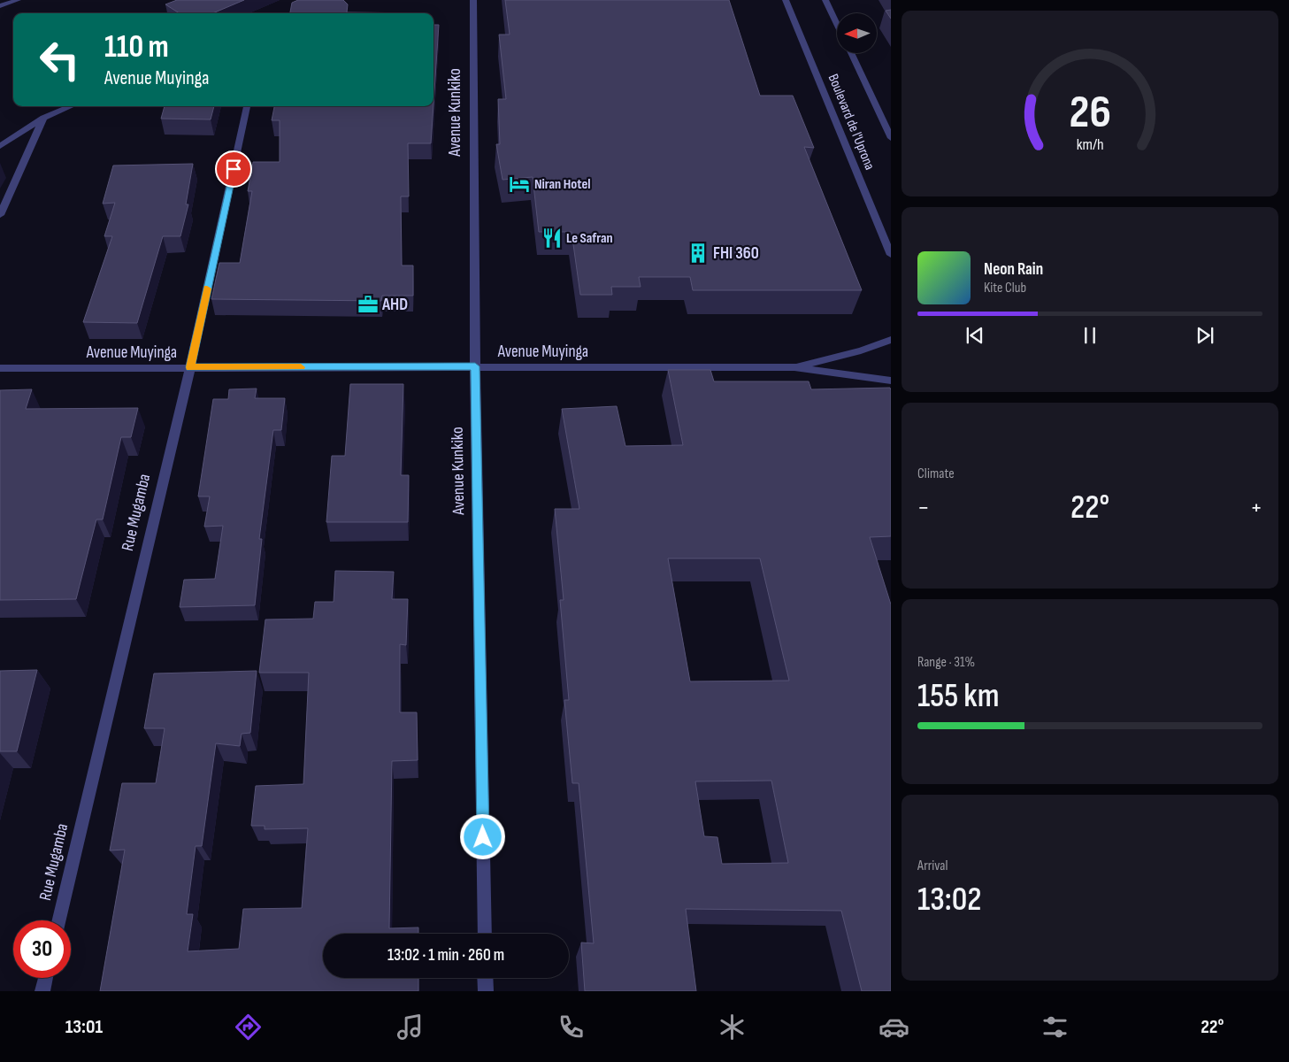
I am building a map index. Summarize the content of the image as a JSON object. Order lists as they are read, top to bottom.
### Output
{
  "streets": {
    "street": [
      "Avenue Kunkiko",
      "Boulevard de l'Uprona",
      "Avenue Muyinga",
      "Rue Mugamba"
    ]
  },
  "crossings": [
    ["Avenue Kunkiko", "Avenue Muyinga"],
    ["Avenue Muyinga", "Rue Mugamba"]
  ],
  "places": {
    "hotel": ["Niran Hotel"],
    "restaurant": ["Le Safran"],
    "building": ["FHI 360"],
    "office": ["AHD"]
  },
  "north": "left",
  "page": {
    "turn": ["110 m", "Avenue Muyinga"],
    "song": ["Neon Rain", "Kite Club"],
    "tile": [
      "Climate",
      ["Range · 31%", "155 km"],
      ["Arrival", "13:02"]
    ],
    "heat": ["−", "22°", "+"],
    "limit": "30",
    "trip": "13:02 · 1 min · 260 m",
    "tabs": ["13:01", "22°"],
    "gauge": ["26", "km/h"]
  }
}
